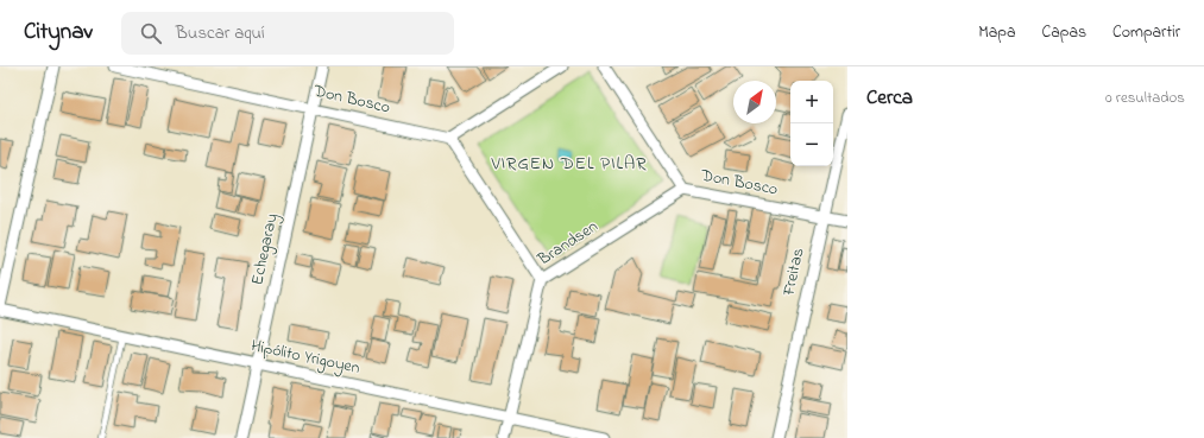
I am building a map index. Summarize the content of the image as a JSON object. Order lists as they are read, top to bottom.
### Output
{
  "streets": {
    "street": [
      "Don Bosco",
      "Brandsen",
      "Echegaray",
      "Freitas",
      "Hipólito Yrigoyen"
    ]
  },
  "crossings": [
    ["Don Bosco", "Brandsen"],
    ["Don Bosco", "Echegaray"],
    ["Don Bosco", "Freitas"],
    ["Echegaray", "Hipólito Yrigoyen"]
  ],
  "districts": ["VIRGEN DEL PILAR"],
  "north": "top right",
  "page": {
    "header": "Citynav",
    "search": "Buscar aquí",
    "nav": ["Mapa", "Capas", "Compartir"],
    "heading": ["Cerca", "0 resultados"],
    "map_buttons": ["+", "−"]
  }
}
